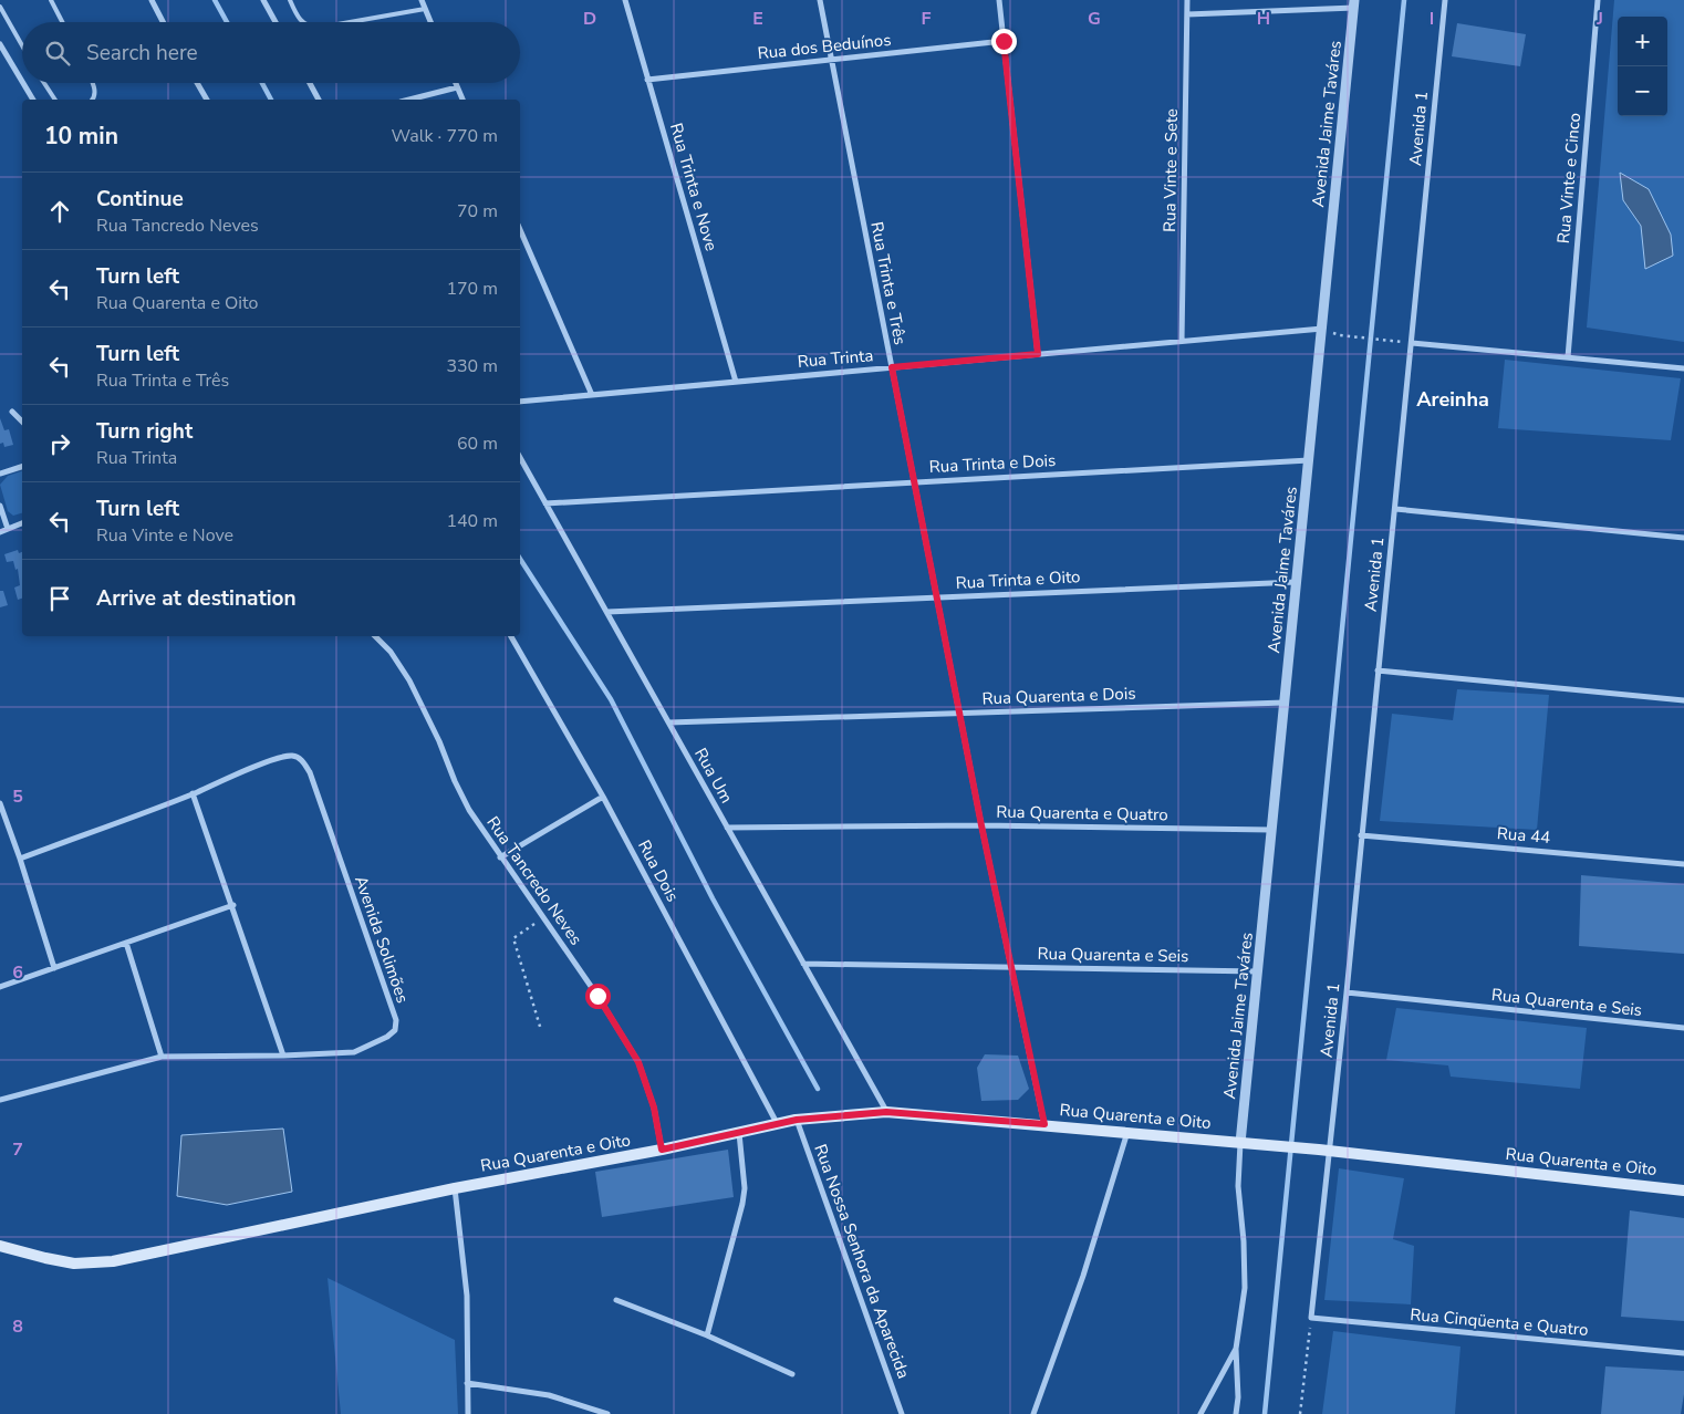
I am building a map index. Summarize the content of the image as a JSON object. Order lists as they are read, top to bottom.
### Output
{
  "streets": {
    "main road": ["Rua Quarenta e Oito"],
    "street": [
      "Rua dos Beduínos",
      "Avenida Jaime Taváres",
      "Avenida 1",
      "Rua Vinte e Sete",
      "Rua Vinte e Cinco",
      "Rua Trinta e Nove",
      "Rua Trinta e Três",
      "Rua Trinta",
      "Rua Trinta e Dois",
      "Rua Trinta e Oito",
      "Rua Quarenta e Dois",
      "Rua Um",
      "Rua Quarenta e Quatro",
      "Rua 44",
      "Rua Dois",
      "Rua Tancredo Neves",
      "Avenida Solimões",
      "Rua Quarenta e Seis",
      "Rua Nossa Senhora da Aparecida",
      "Rua Cinqüenta e Quatro"
    ]
  },
  "crossings": [
    ["Rua dos Beduínos", "Rua Trinta e Nove"],
    ["Rua dos Beduínos", "Rua Trinta e Três"],
    ["Avenida Jaime Taváres", "Rua Trinta"],
    ["Avenida Jaime Taváres", "Rua Trinta e Dois"],
    ["Avenida Jaime Taváres", "Rua Trinta e Oito"],
    ["Avenida Jaime Taváres", "Rua Quarenta e Dois"],
    ["Avenida Jaime Taváres", "Rua Quarenta e Quatro"],
    ["Avenida Jaime Taváres", "Rua Quarenta e Seis"],
    ["Avenida Jaime Taváres", "Rua Quarenta e Oito"],
    ["Avenida 1", "Rua 44"],
    ["Avenida 1", "Rua Quarenta e Seis"],
    ["Avenida 1", "Rua Quarenta e Oito"],
    ["Avenida 1", "Rua Cinqüenta e Quatro"],
    ["Rua Vinte e Sete", "Rua Trinta"],
    ["Rua Trinta e Nove", "Rua Trinta"],
    ["Rua Trinta e Três", "Rua Trinta"],
    ["Rua Trinta e Três", "Rua Trinta e Dois"],
    ["Rua Trinta e Três", "Rua Trinta e Oito"],
    ["Rua Trinta e Três", "Rua Quarenta e Dois"],
    ["Rua Trinta e Três", "Rua Quarenta e Quatro"],
    ["Rua Trinta e Três", "Rua Quarenta e Seis"],
    ["Rua Trinta e Três", "Rua Quarenta e Oito"],
    ["Rua Trinta e Dois", "Rua Um"],
    ["Rua Trinta e Oito", "Rua Um"],
    ["Rua Quarenta e Dois", "Rua Um"],
    ["Rua Um", "Rua Quarenta e Quatro"],
    ["Rua Um", "Rua Quarenta e Seis"],
    ["Rua Um", "Rua Quarenta e Oito"],
    ["Rua Dois", "Rua Quarenta e Oito"],
    ["Rua Tancredo Neves", "Rua Quarenta e Oito"],
    ["Rua Quarenta e Oito", "Rua Nossa Senhora da Aparecida"]
  ],
  "districts": ["Areinha"],
  "page": {
    "map_buttons": ["+", "−"],
    "search": "Search here",
    "heading": ["10 min", "Walk · 770 m"],
    "list": [
      ["Continue", "Rua Tancredo Neves", "70 m"],
      ["Turn left", "Rua Quarenta e Oito", "170 m"],
      ["Turn left", "Rua Trinta e Três", "330 m"],
      ["Turn right", "Rua Trinta", "60 m"],
      ["Turn left", "Rua Vinte e Nove", "140 m"],
      "Arrive at destination"
    ]
  },
  "grid": {
    "columns": [
      "D",
      "E",
      "F",
      "G",
      "H",
      "I",
      "J"
    ],
    "rows": [
      "5",
      "6",
      "7",
      "8"
    ]
  }
}
